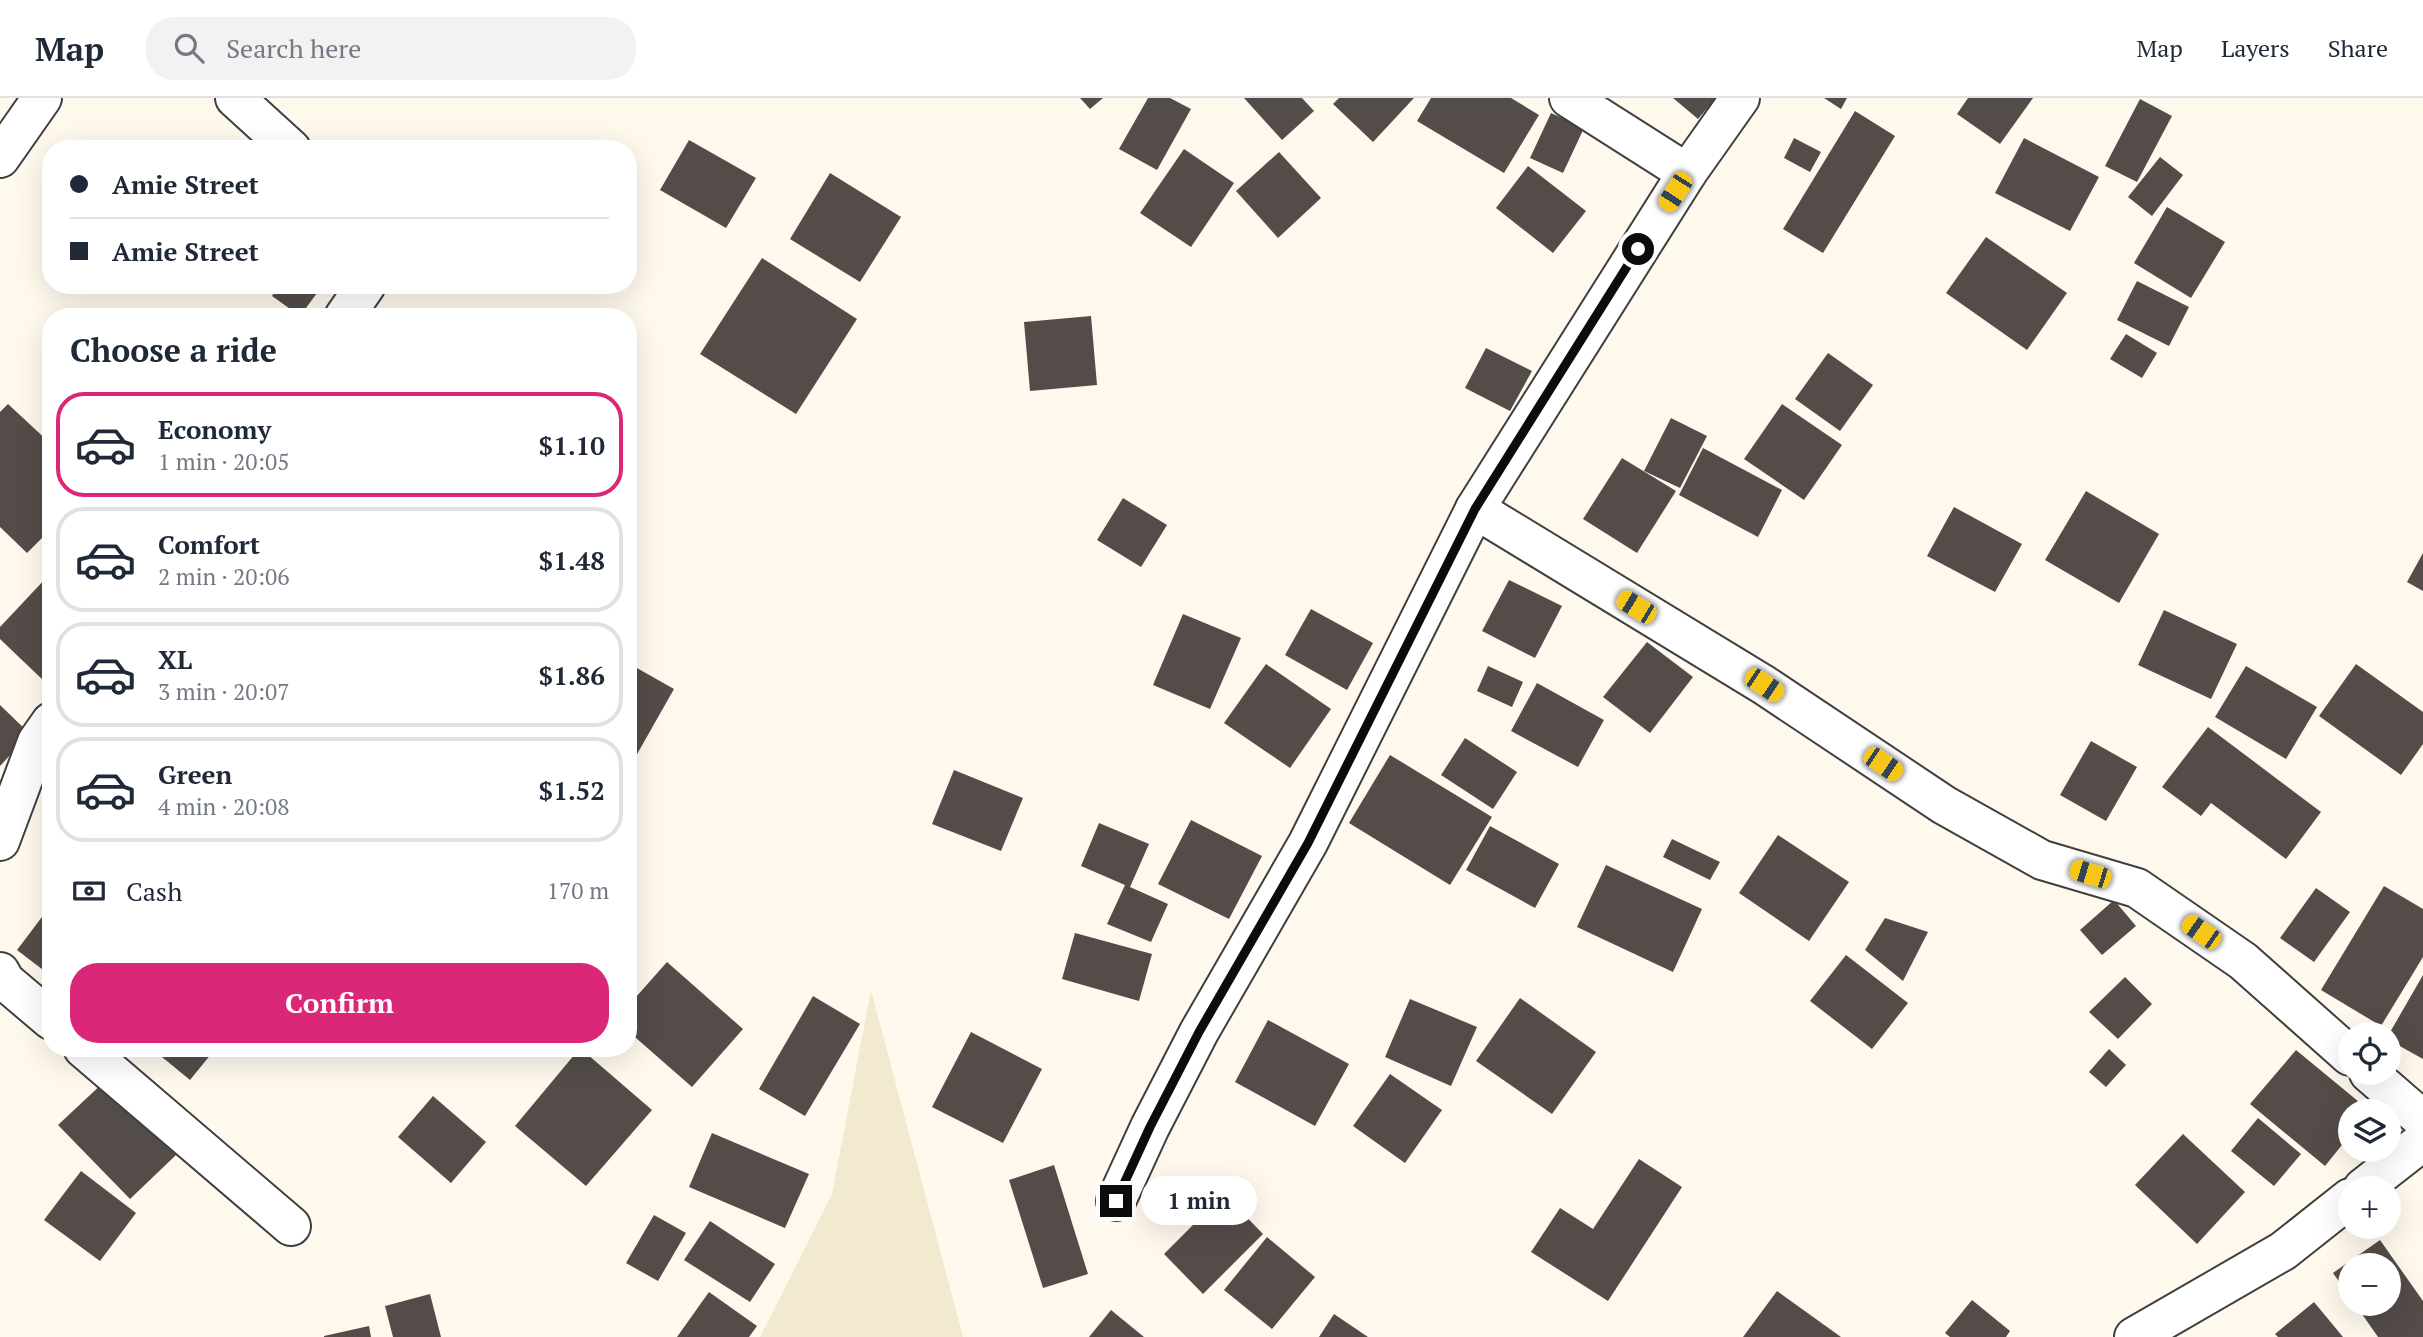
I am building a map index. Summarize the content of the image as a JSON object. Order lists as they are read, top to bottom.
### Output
{
  "page": {
    "header": "Map",
    "search": "Search here",
    "nav": ["Map", "Layers", "Share"],
    "banner": ["Amie Street", "Amie Street"],
    "heading": "Choose a ride",
    "list": [
      {
        "name": "Economy",
        "note": "1 min · 20:05",
        "value": "$1.10"
      },
      {
        "name": "Comfort",
        "note": "2 min · 20:06",
        "value": "$1.48"
      },
      {
        "name": "XL",
        "note": "3 min · 20:07",
        "value": "$1.86"
      },
      {
        "name": "Green",
        "note": "4 min · 20:08",
        "value": "$1.52"
      }
    ],
    "pay": ["Cash", "170 m"],
    "buttons": "Confirm",
    "map_buttons": ["+", "−"],
    "bubble": "1 min"
  }
}
